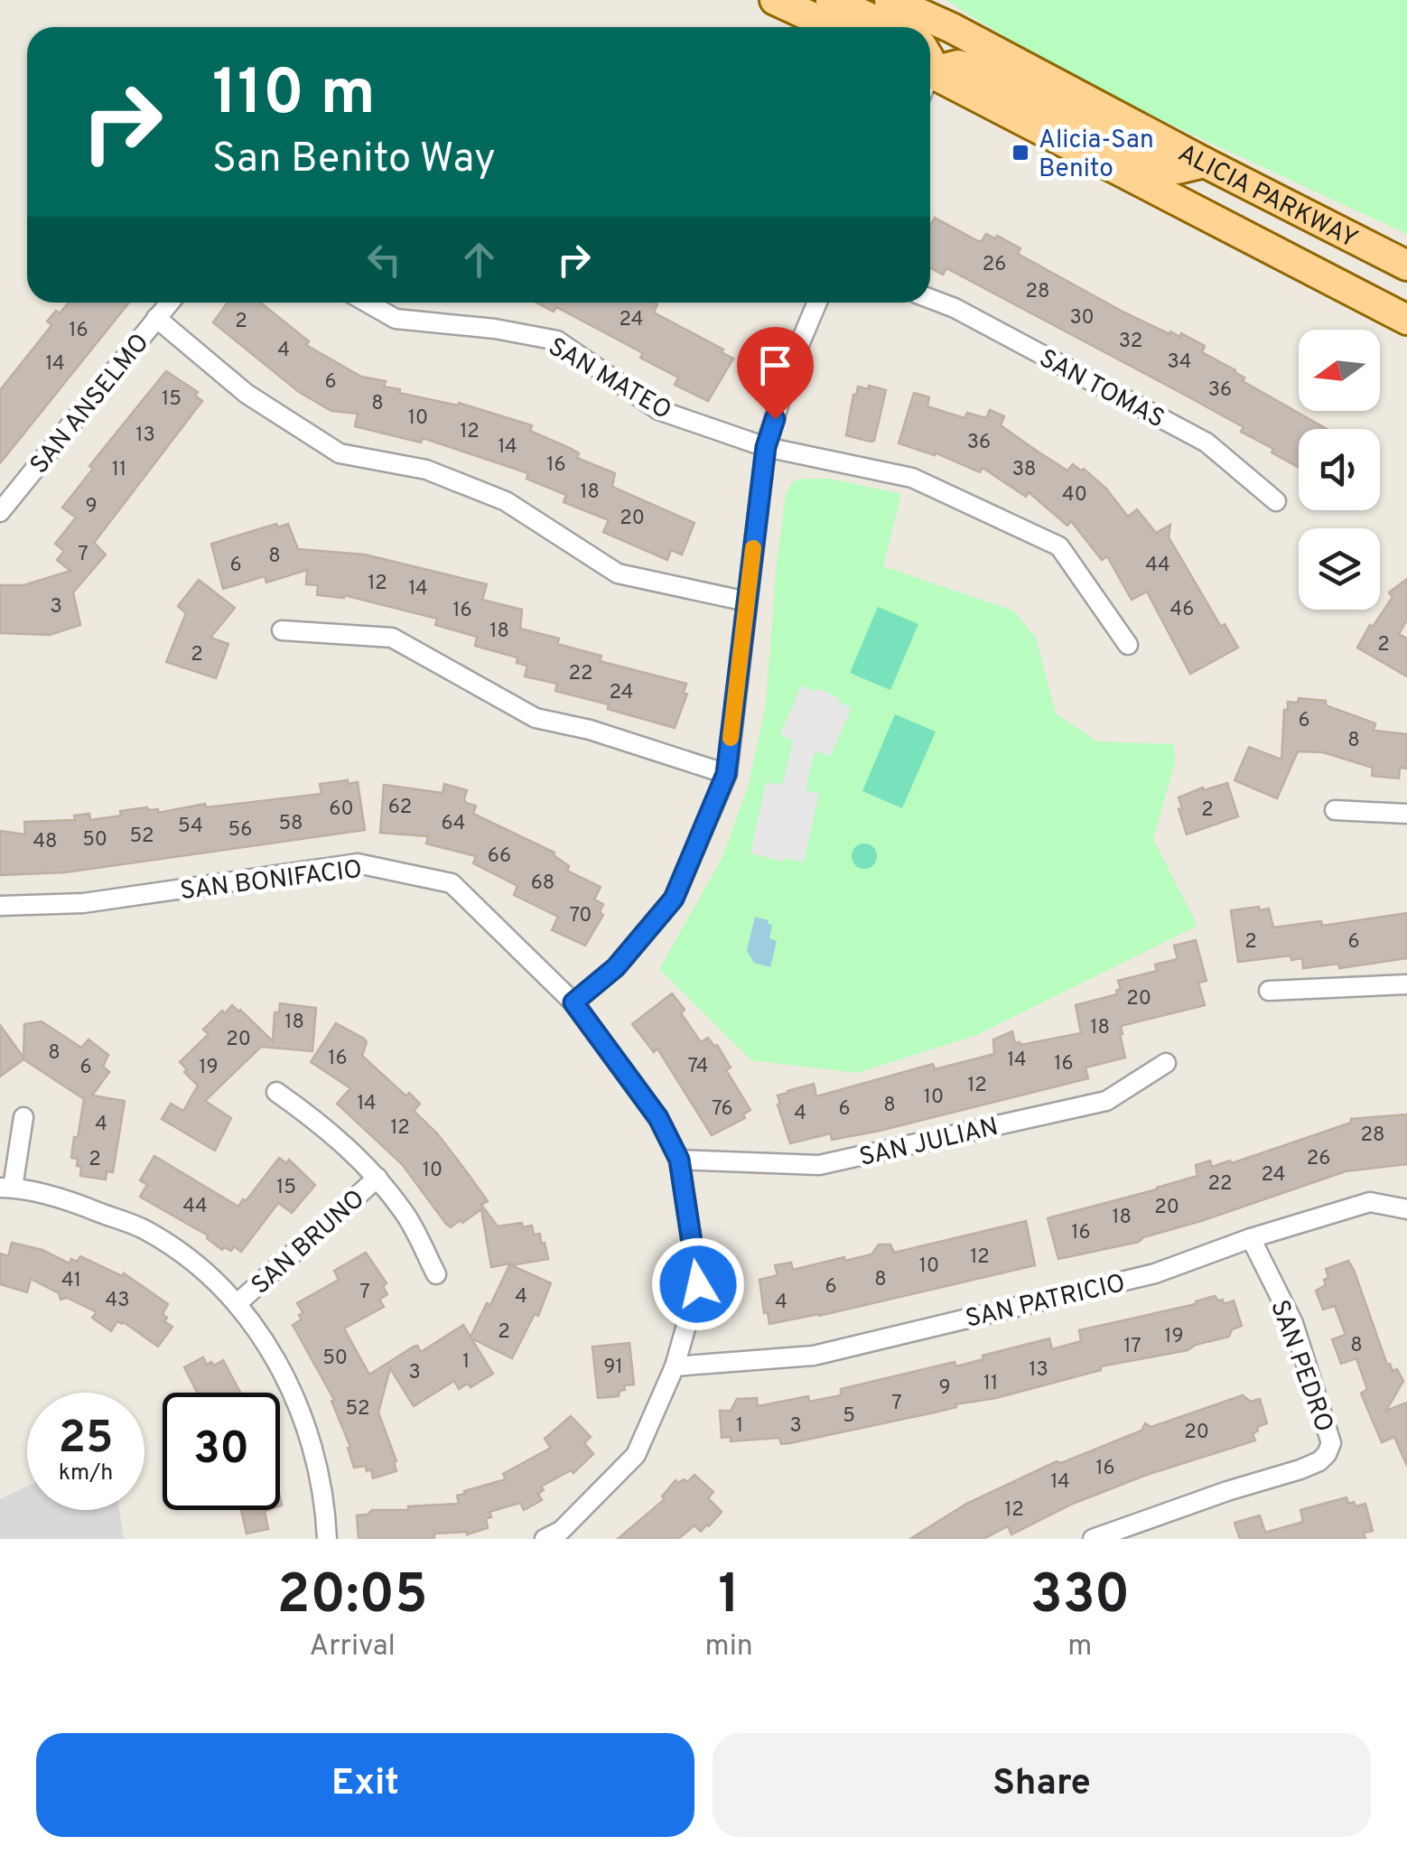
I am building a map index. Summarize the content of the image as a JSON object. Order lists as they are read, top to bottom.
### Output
{
  "streets": {
    "main road": ["ALICIA PARKWAY"],
    "street": [
      "SAN MATEO",
      "SAN TOMAS",
      "SAN ANSELMO",
      "SAN BONIFACIO",
      "SAN JULIAN",
      "SAN BRUNO",
      "SAN PATRICIO",
      "SAN PEDRO"
    ]
  },
  "crossings": [
    ["SAN BONIFACIO", "SAN JULIAN"],
    ["SAN BONIFACIO", "SAN PATRICIO"],
    ["SAN PATRICIO", "SAN PEDRO"]
  ],
  "places": {
    "transit": ["Alicia-San Benito"]
  },
  "house_numbers": [
    "26",
    "28",
    "30",
    "24",
    "2",
    "16",
    "32",
    "4",
    "34",
    "14",
    "6",
    "36",
    "15",
    "8",
    "10",
    "12",
    "13",
    "36",
    "14",
    "16",
    "11",
    "38",
    "18",
    "40",
    "9",
    "20",
    "7",
    "8",
    "6",
    "44",
    "12",
    "14",
    "3",
    "46",
    "16",
    "18",
    "2",
    "2",
    "22",
    "24",
    "6",
    "8",
    "62",
    "60",
    "2",
    "58",
    "64",
    "54",
    "56",
    "52",
    "50",
    "48",
    "66",
    "68",
    "70",
    "2",
    "6",
    "20",
    "18",
    "18",
    "20",
    "8",
    "16",
    "14",
    "16",
    "74",
    "6",
    "19",
    "12",
    "10",
    "14",
    "8",
    "76",
    "6",
    "4",
    "4",
    "12",
    "28",
    "26",
    "2",
    "10",
    "24",
    "22",
    "15",
    "44",
    "20",
    "18",
    "16",
    "12",
    "10",
    "8",
    "41",
    "6",
    "7",
    "4",
    "43",
    "4",
    "2",
    "19",
    "8",
    "17",
    "50",
    "1",
    "91",
    "13",
    "3",
    "11",
    "9",
    "7",
    "52",
    "5",
    "1",
    "3",
    "20",
    "16",
    "14",
    "12"
  ],
  "north": "left",
  "page": {
    "turn": ["110 m", "San Benito Way"],
    "speed": "25 km/h",
    "limit": "30",
    "eta": [
      "20:05",
      "Arrival",
      "1",
      "min",
      "330",
      "m"
    ],
    "buttons": ["Exit", "Share"]
  }
}
